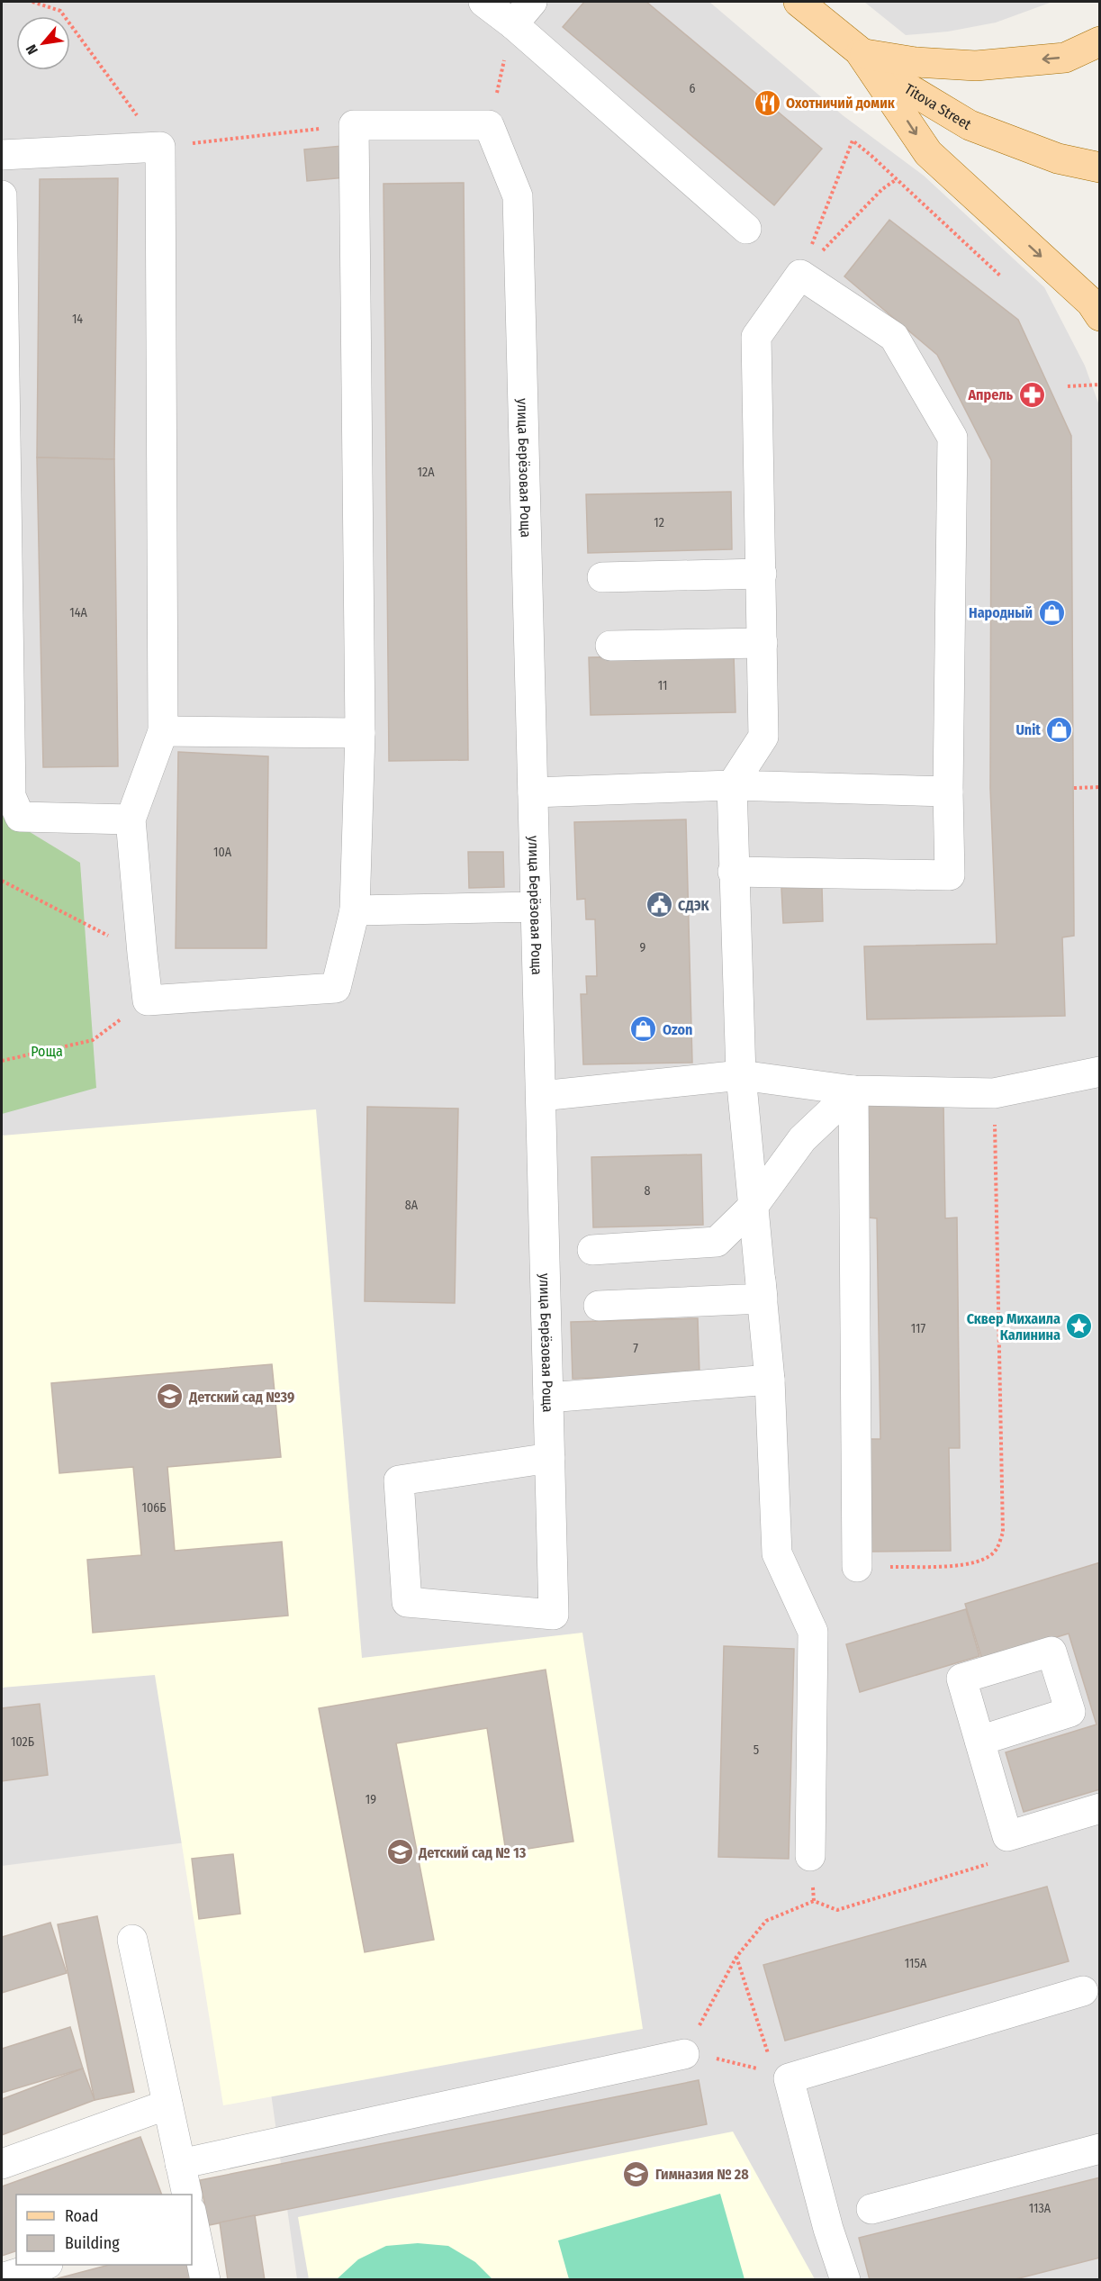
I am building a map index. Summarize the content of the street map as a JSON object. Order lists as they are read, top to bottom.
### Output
{
  "streets": {
    "main road": ["Titova Street"],
    "street": ["улица Берёзовая Роща"]
  },
  "parks": ["Роща"],
  "places": {
    "restaurant": ["Охотничий домик"],
    "pharmacy": ["Апрель"],
    "shop": ["Народный", "Unit", "Ozon"],
    "public building": ["СДЭК"],
    "place": ["Сквер Михаила Калинина"],
    "school or university": ["Детский сад №39", "Детский сад № 13", "Гимназия № 28"]
  },
  "house_numbers": [
    "6",
    "14",
    "12А",
    "12",
    "14А",
    "11",
    "10А",
    "9",
    "8",
    "8А",
    "117",
    "7",
    "106Б",
    "102Б",
    "5",
    "19",
    "115А",
    "113А"
  ],
  "legend": ["Road", "Building"],
  "north": "bottom left"
}
